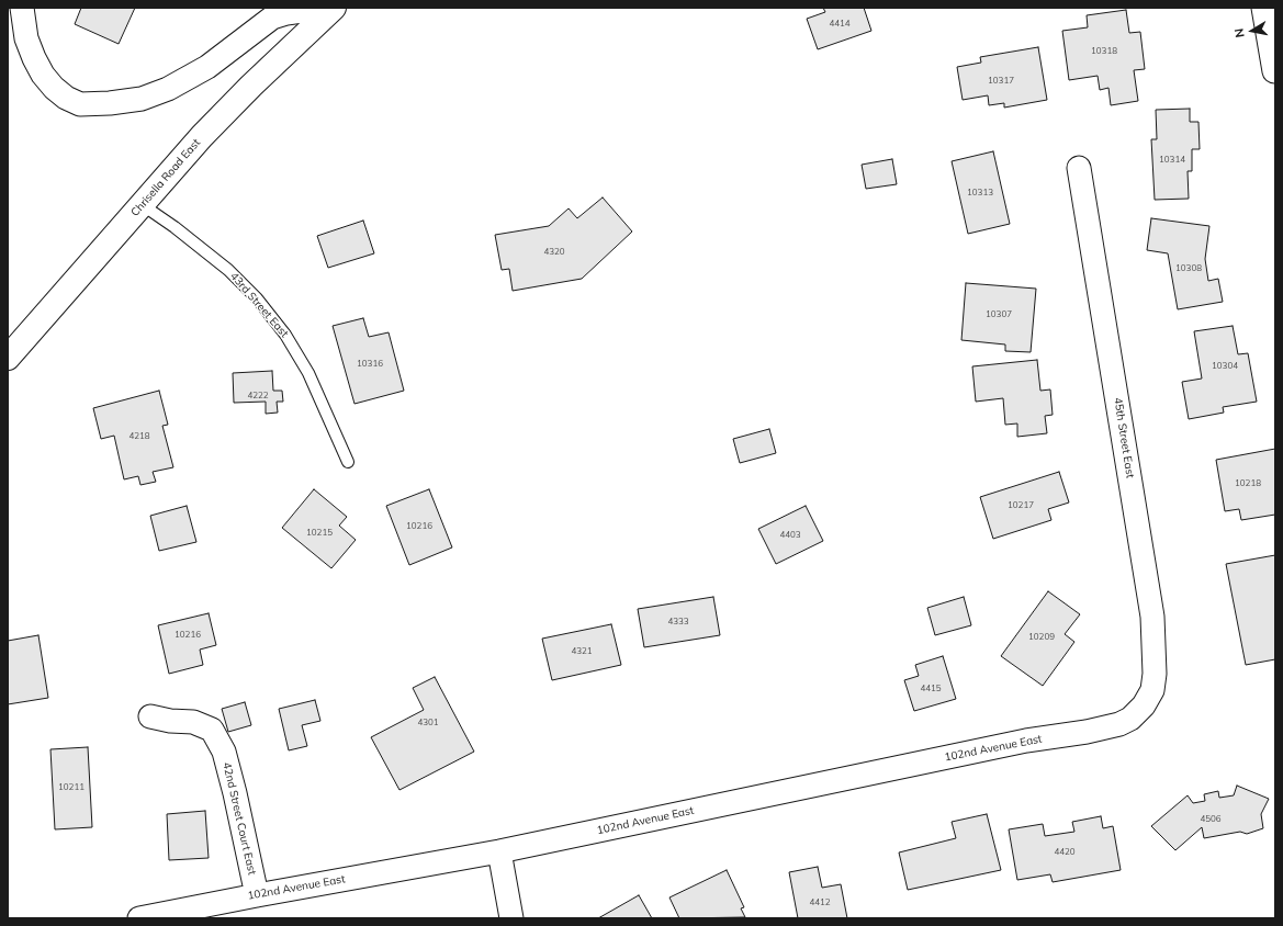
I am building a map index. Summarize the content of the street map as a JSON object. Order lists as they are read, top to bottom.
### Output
{
  "streets": {
    "street": [
      "Chrisella Road East",
      "45th Street East",
      "102nd Avenue East",
      "42nd Street Court East"
    ],
    "lane": ["43rd Street East"]
  },
  "crossings": [
    ["Chrisella Road East", "43rd Street East"],
    ["45th Street East", "102nd Avenue East"],
    ["102nd Avenue East", "42nd Street Court East"]
  ],
  "house_numbers": [
    "4414",
    "10318",
    "10317",
    "10314",
    "10313",
    "4320",
    "10308",
    "10307",
    "10316",
    "10304",
    "4222",
    "4218",
    "10218",
    "10217",
    "10216",
    "10215",
    "4403",
    "4333",
    "10216",
    "10209",
    "4321",
    "4415",
    "4301",
    "10211",
    "4506",
    "4420",
    "4412"
  ],
  "north": "left"
}
